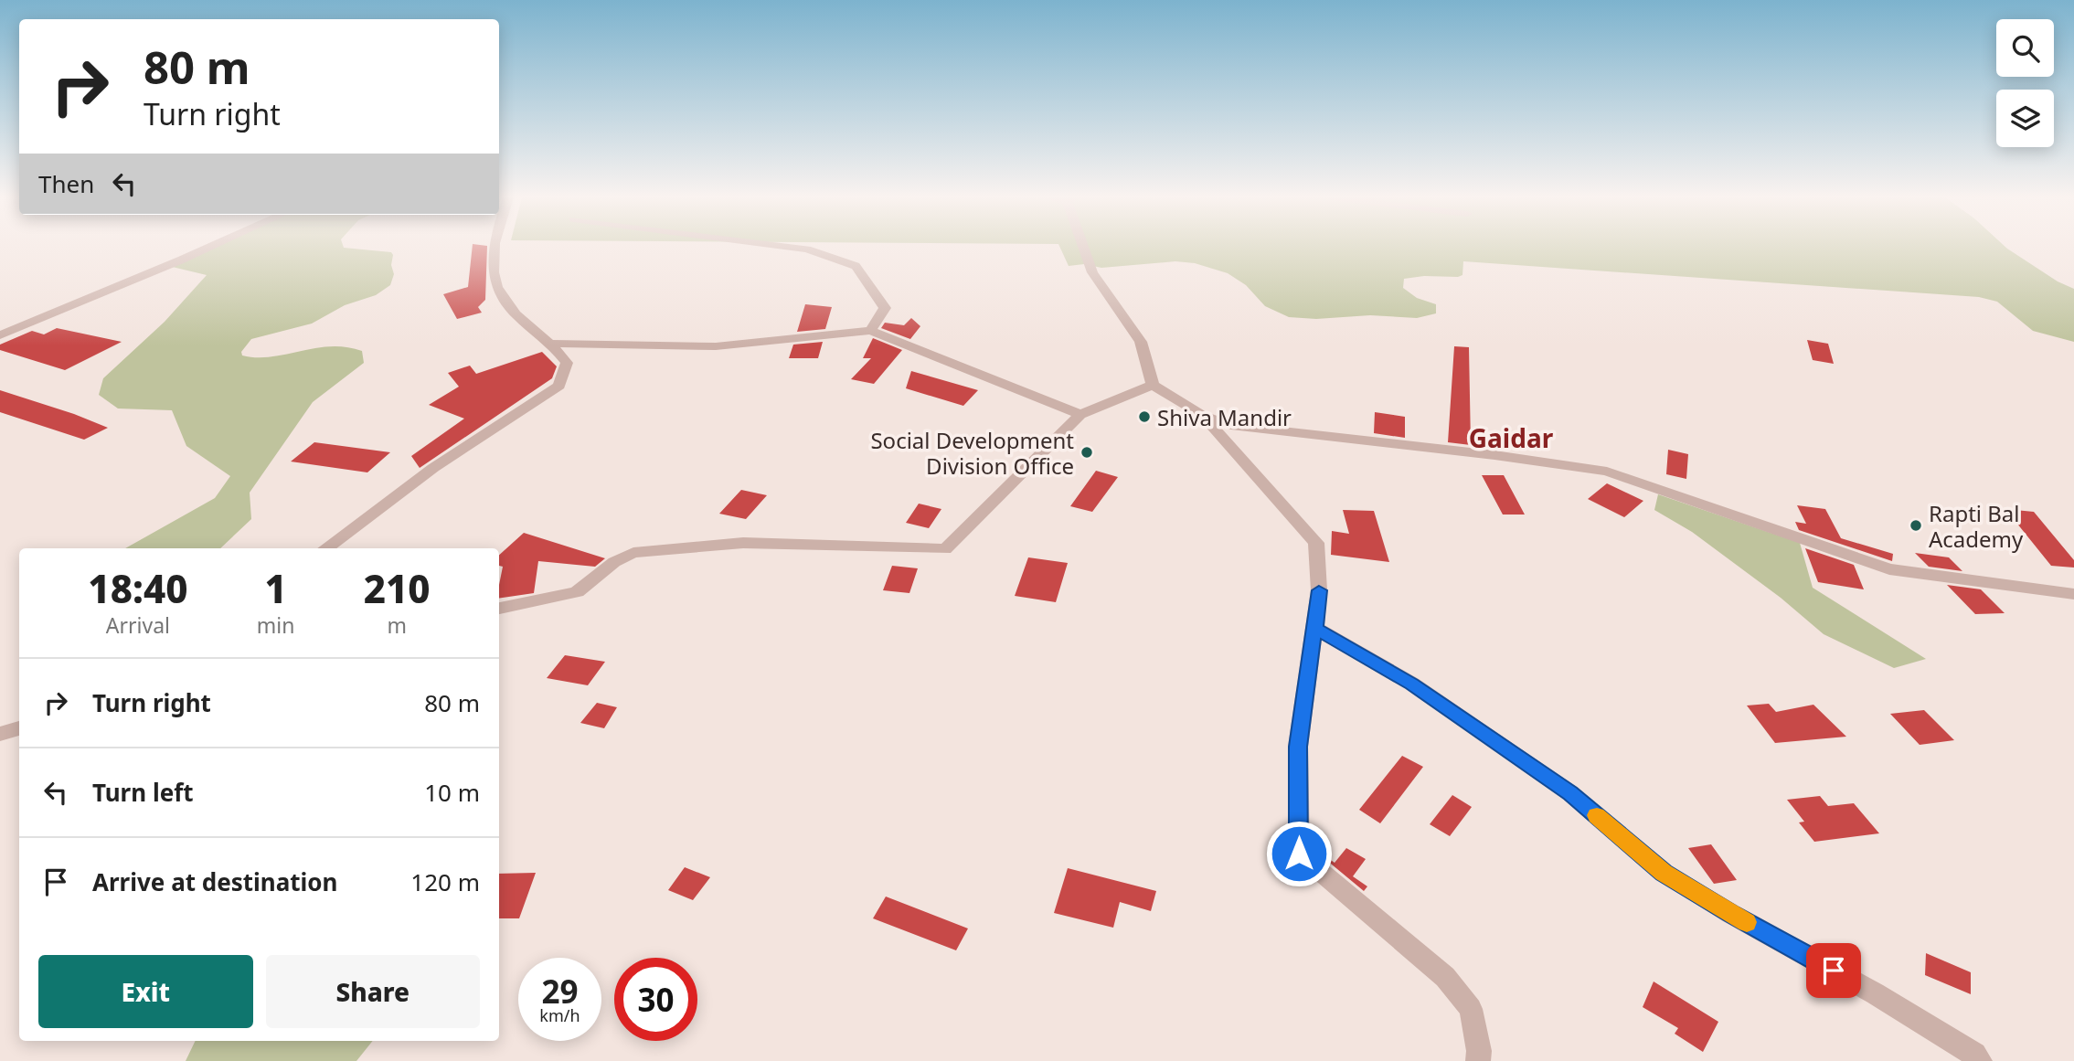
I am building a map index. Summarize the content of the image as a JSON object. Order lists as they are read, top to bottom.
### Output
{
  "districts": ["Gaidar"],
  "places": ["Shiva Mandir", "Social Development Division Office", "Rapti Bal Academy"],
  "page": {
    "turn": ["80 m", "Turn right"],
    "then": "Then",
    "eta": [
      "18:40",
      "Arrival",
      "1",
      "min",
      "210",
      "m"
    ],
    "list": [
      {
        "name": "Turn right",
        "value": "80 m"
      },
      {
        "name": "Turn left",
        "value": "10 m"
      },
      {
        "name": "Arrive at destination",
        "value": "120 m"
      }
    ],
    "buttons": ["Exit", "Share"],
    "speed": "29 km/h",
    "limit": "30"
  }
}
